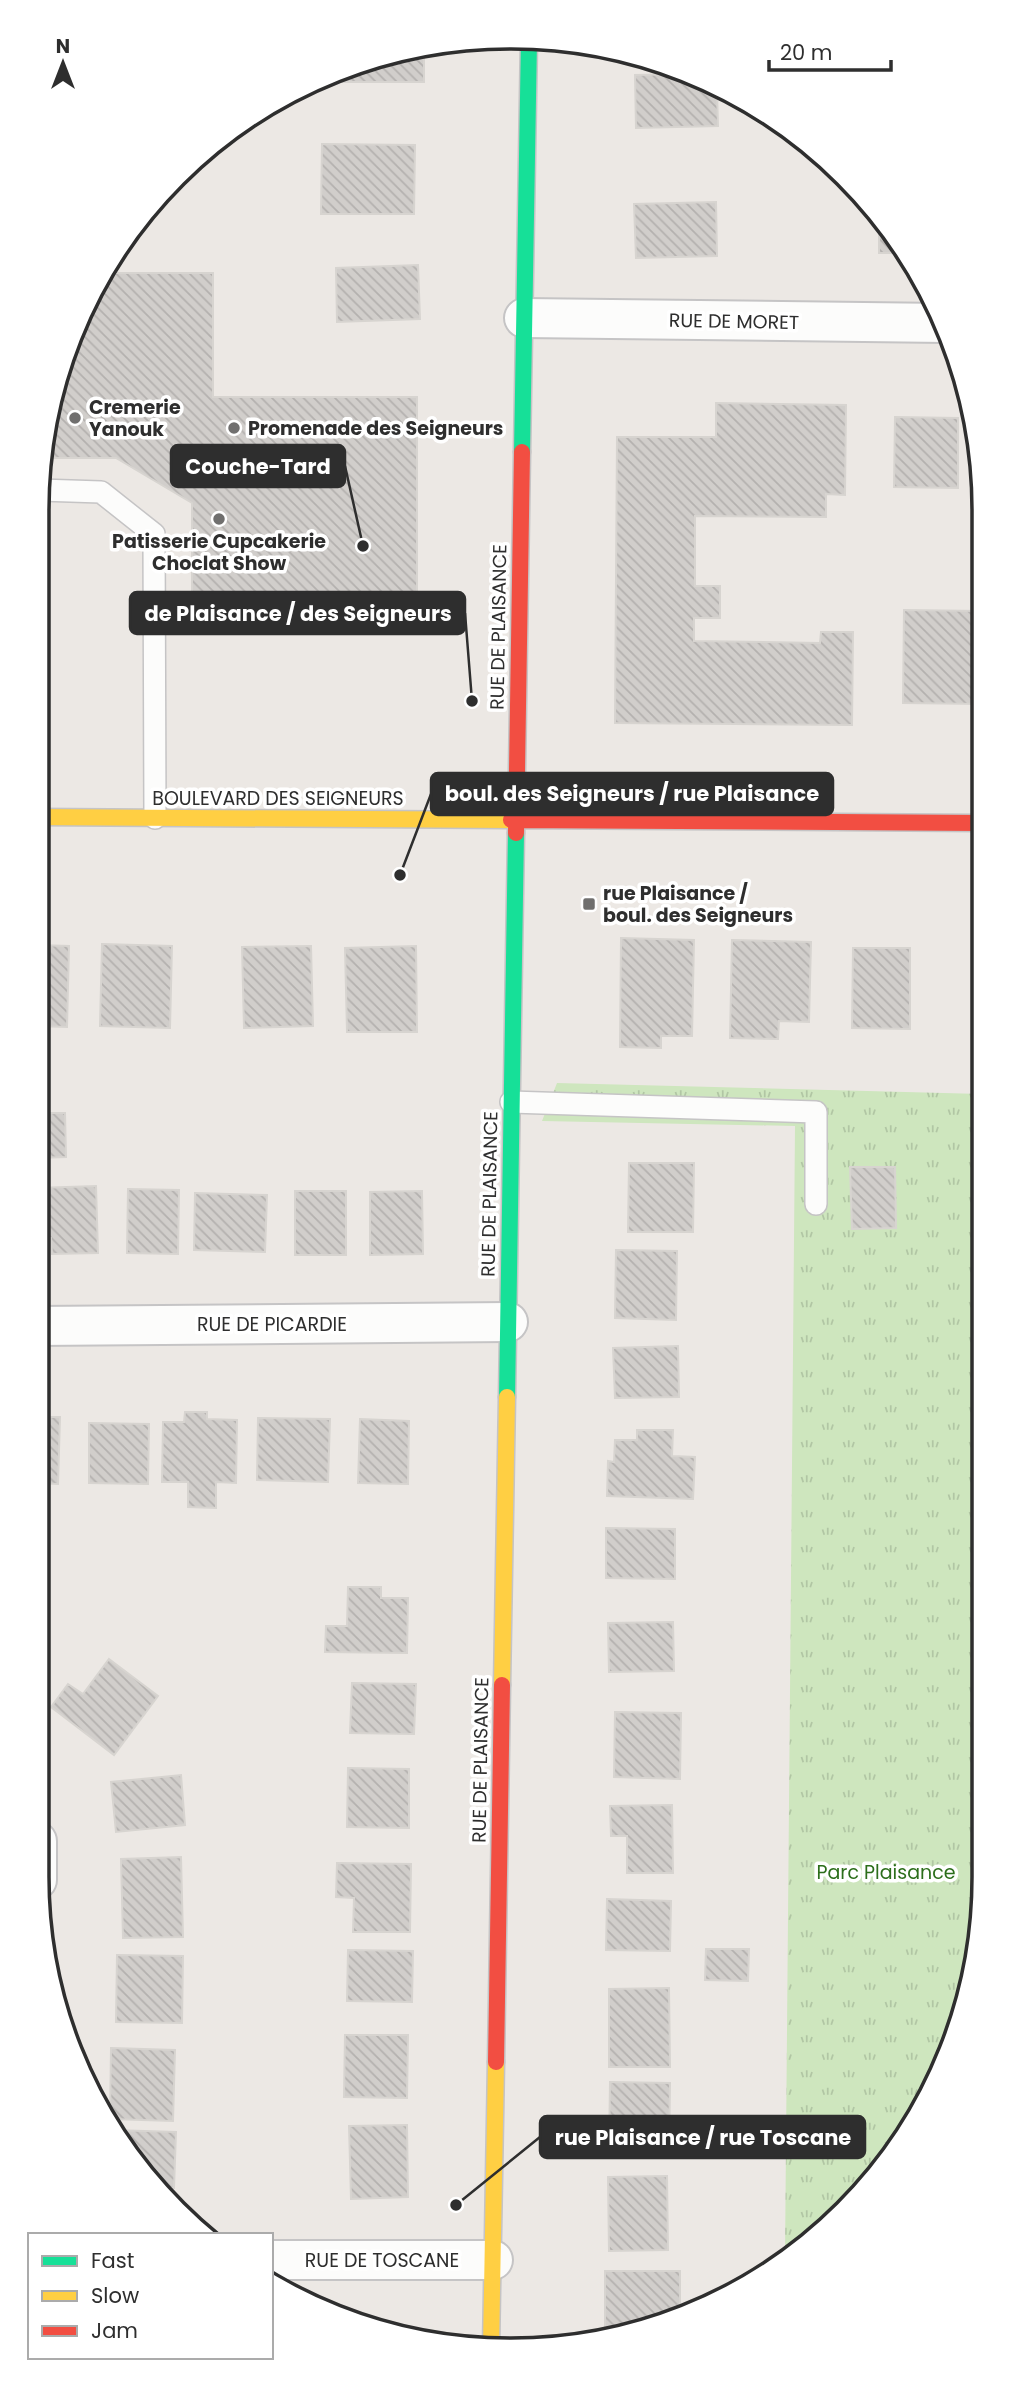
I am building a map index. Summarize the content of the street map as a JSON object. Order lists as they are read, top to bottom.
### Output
{
  "streets": {
    "street": [
      "RUE DE MORET",
      "RUE DE PLAISANCE",
      "BOULEVARD DES SEIGNEURS",
      "RUE DE PICARDIE",
      "RUE DE TOSCANE"
    ]
  },
  "crossings": [
    ["RUE DE MORET", "RUE DE PLAISANCE"],
    ["RUE DE PLAISANCE", "BOULEVARD DES SEIGNEURS"],
    ["RUE DE PLAISANCE", "RUE DE PICARDIE"],
    ["RUE DE PLAISANCE", "RUE DE TOSCANE"]
  ],
  "parks": ["Parc Plaisance"],
  "places": {
    "other": [
      "Cremerie Yanouk",
      "Promenade des Seigneurs",
      "Patisserie Cupcakerie Choclat Show",
      "Couche-Tard",
      "de Plaisance / des Seigneurs",
      "boul. des Seigneurs / rue Plaisance",
      "rue Plaisance / rue Toscane"
    ],
    "transit": ["rue Plaisance / boul. des Seigneurs"]
  },
  "legend": ["Fast", "Slow", "Jam"],
  "scale_bar": "20 m",
  "north": "top"
}
